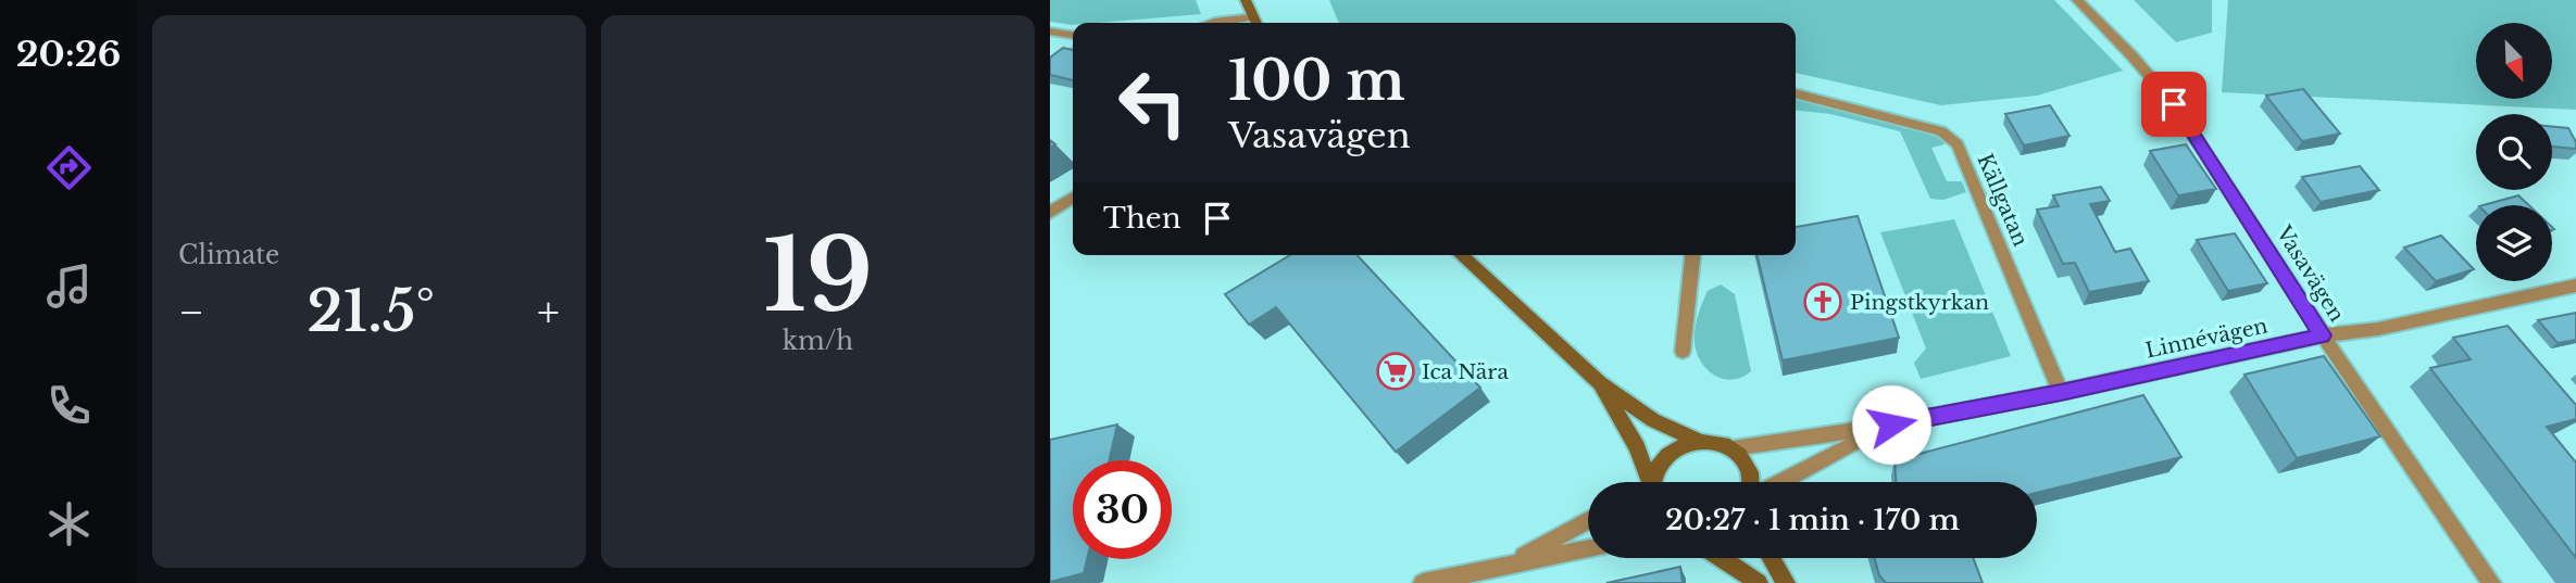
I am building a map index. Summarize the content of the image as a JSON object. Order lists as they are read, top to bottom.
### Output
{
  "streets": {
    "street": ["Källgatan", "Vasavägen", "Linnévägen"]
  },
  "crossings": [
    ["Källgatan", "Linnévägen"],
    ["Vasavägen", "Linnévägen"]
  ],
  "places": {
    "church": ["Pingstkyrkan"],
    "supermarket": ["Ica Nära"]
  },
  "north": "bottom right",
  "page": {
    "tabs": "20:26",
    "tile": [
      "Climate",
      ["19", "km/h"]
    ],
    "turn": ["100 m", "Vasavägen"],
    "then": "Then",
    "heat": ["−", "21.5°", "+"],
    "limit": "30",
    "trip": "20:27 · 1 min · 170 m"
  }
}
